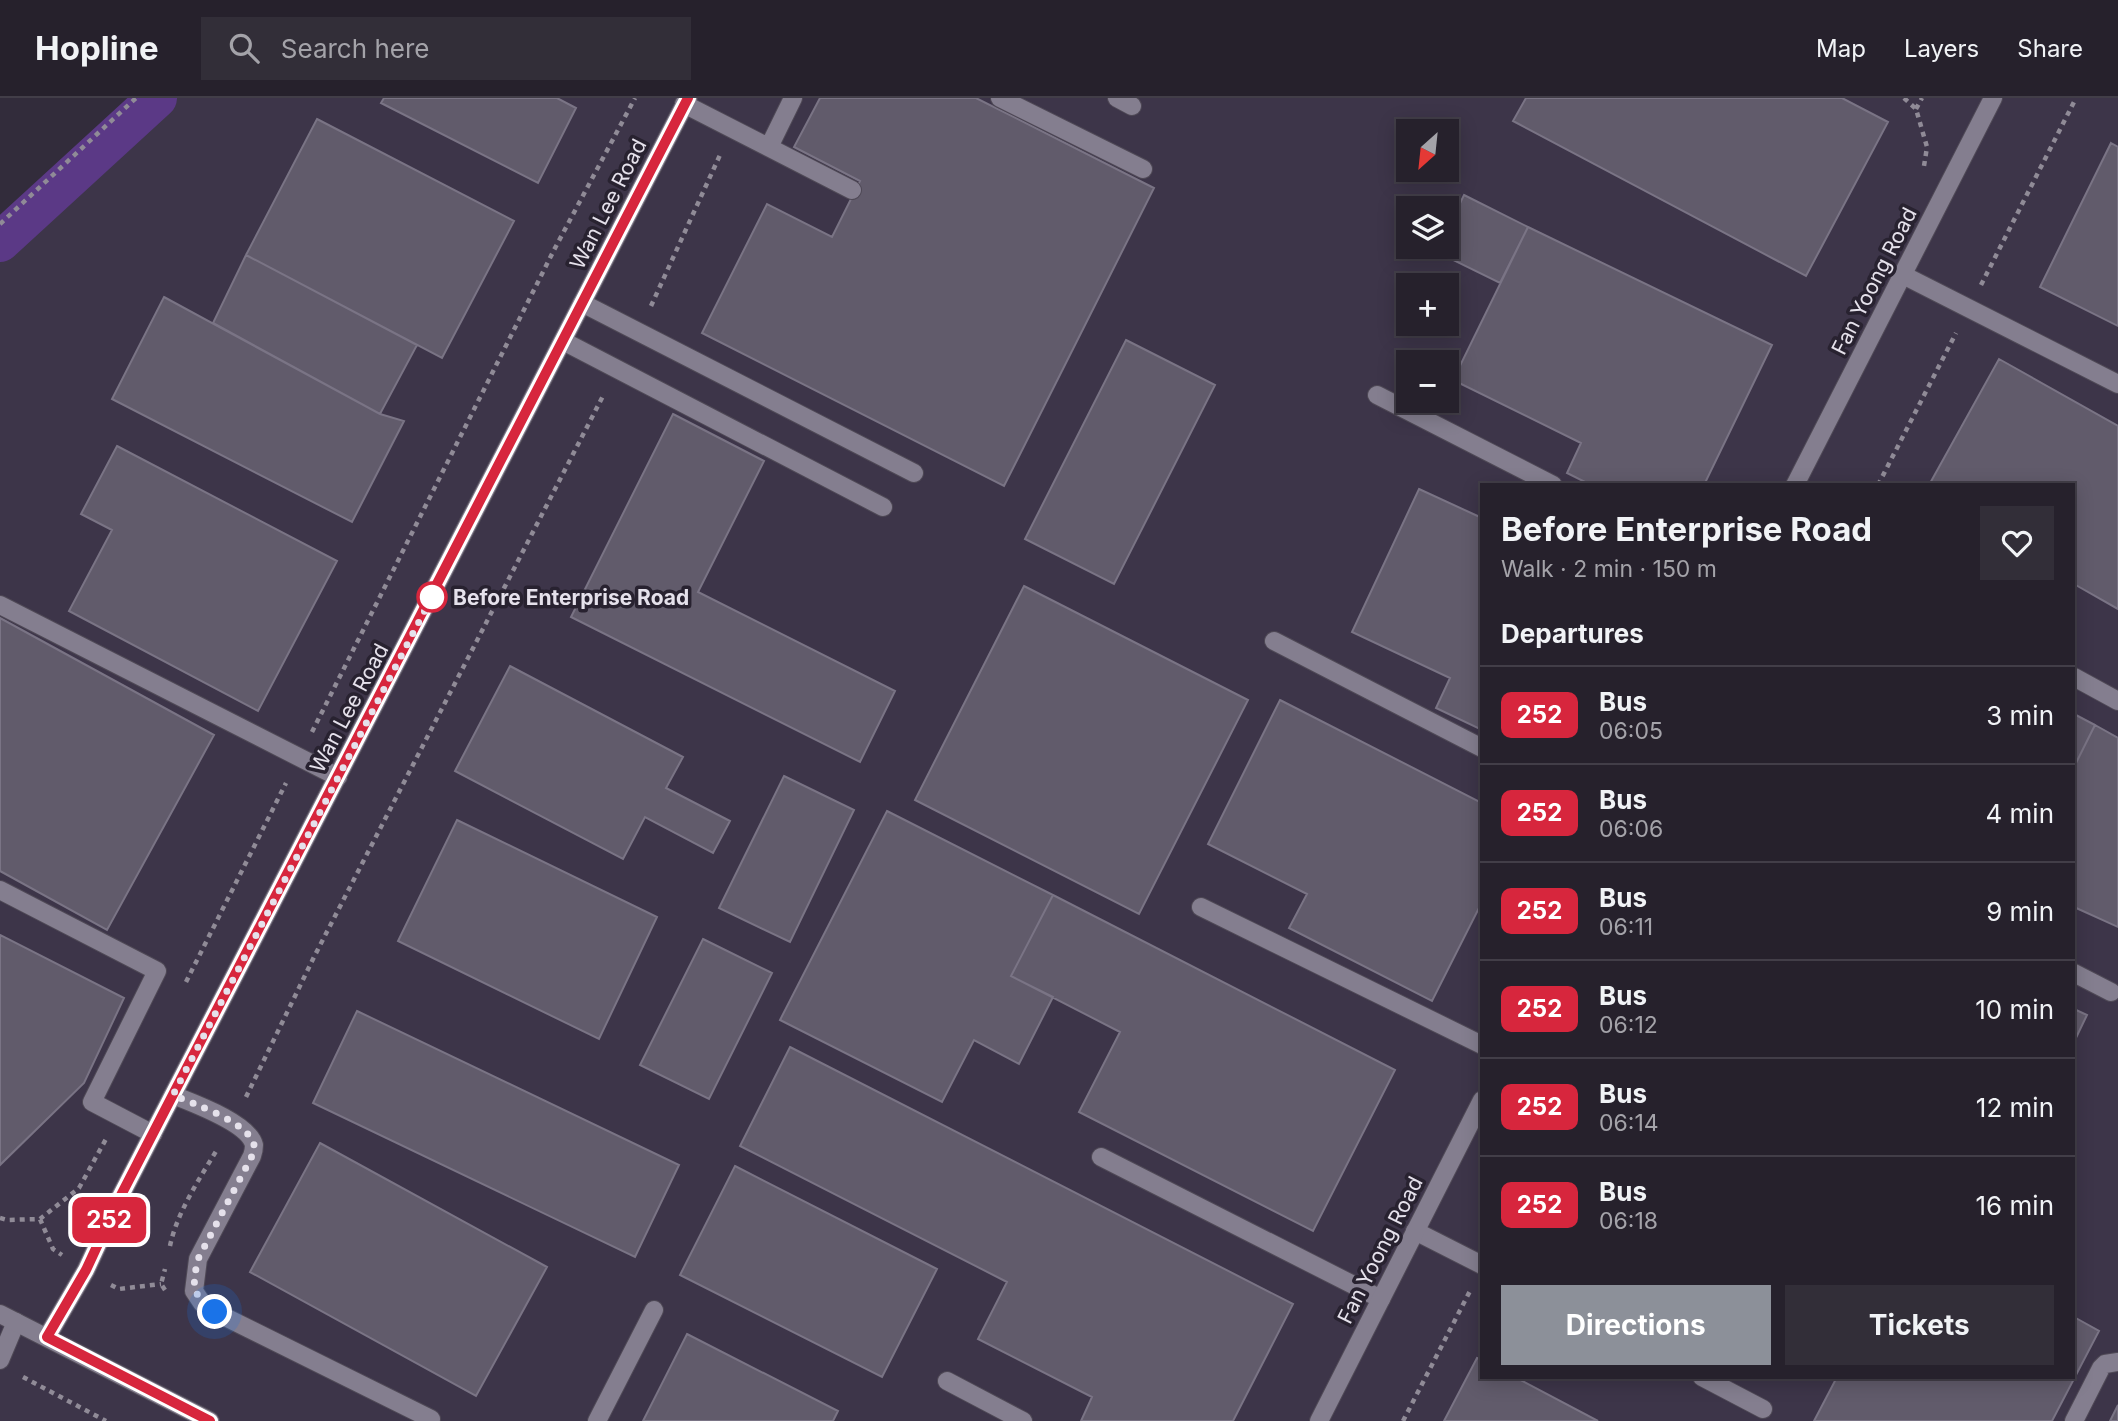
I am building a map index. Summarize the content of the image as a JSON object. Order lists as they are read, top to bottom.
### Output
{
  "streets": {
    "street": ["Wan Lee Road", "Fan Yoong Road"]
  },
  "places": ["Before Enterprise Road"],
  "lines": ["bus line 252"],
  "north": "bottom left",
  "page": {
    "header": "Hopline",
    "search": "Search here",
    "nav": ["Map", "Layers", "Share"],
    "on_map": "252",
    "map_buttons": ["+", "−"],
    "heading": [
      ["Before Enterprise Road", "Walk · 2 min · 150 m"],
      "Departures"
    ],
    "list": [
      {
        "mark": "252",
        "name": "Bus",
        "note": "06:05",
        "value": "3 min"
      },
      {
        "mark": "252",
        "name": "Bus",
        "note": "06:06",
        "value": "4 min"
      },
      {
        "mark": "252",
        "name": "Bus",
        "note": "06:11",
        "value": "9 min"
      },
      {
        "mark": "252",
        "name": "Bus",
        "note": "06:12",
        "value": "10 min"
      },
      {
        "mark": "252",
        "name": "Bus",
        "note": "06:14",
        "value": "12 min"
      },
      {
        "mark": "252",
        "name": "Bus",
        "note": "06:18",
        "value": "16 min"
      }
    ],
    "buttons": ["Directions", "Tickets"]
  }
}
